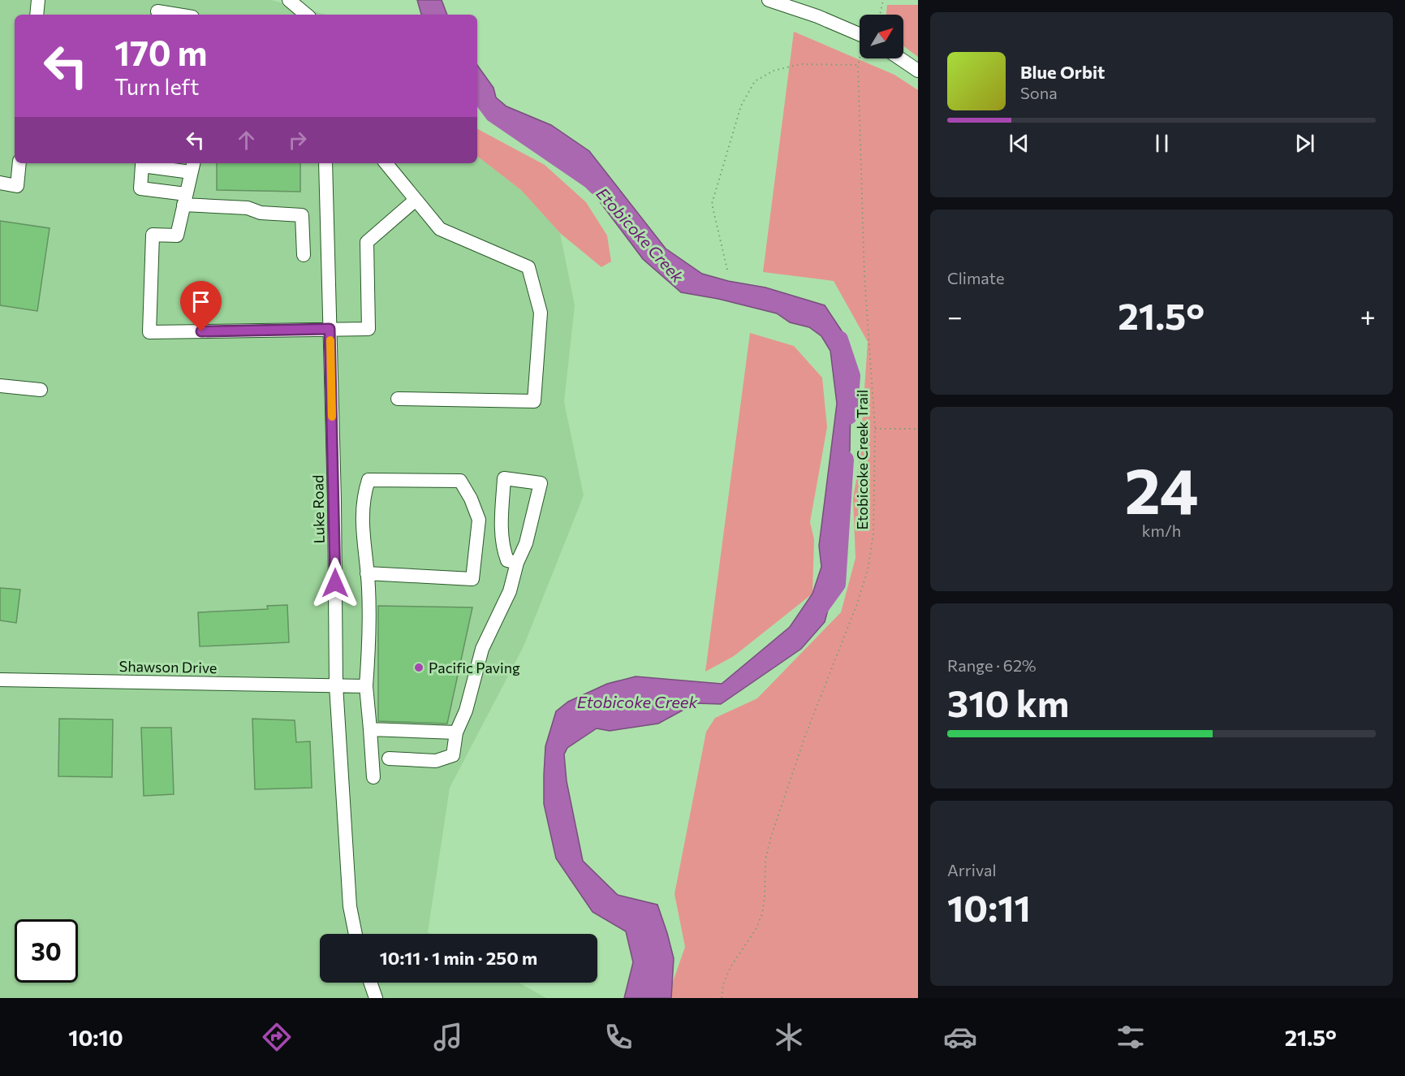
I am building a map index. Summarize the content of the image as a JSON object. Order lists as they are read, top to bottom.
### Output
{
  "streets": {
    "street": ["Luke Road", "Shawson Drive"],
    "path": ["Etobicoke Creek Trail"]
  },
  "crossings": [
    ["Luke Road", "Shawson Drive"]
  ],
  "water": ["Etobicoke Creek"],
  "places": ["Pacific Paving"],
  "north": "top right",
  "page": {
    "turn": ["170 m", "Turn left"],
    "song": ["Blue Orbit", "Sona"],
    "tile": [
      "Climate",
      ["24", "km/h"],
      ["Range · 62%", "310 km"],
      ["Arrival", "10:11"]
    ],
    "heat": ["−", "21.5°", "+"],
    "limit": "30",
    "trip": "10:11 · 1 min · 250 m",
    "tabs": ["10:10", "21.5°"]
  }
}
